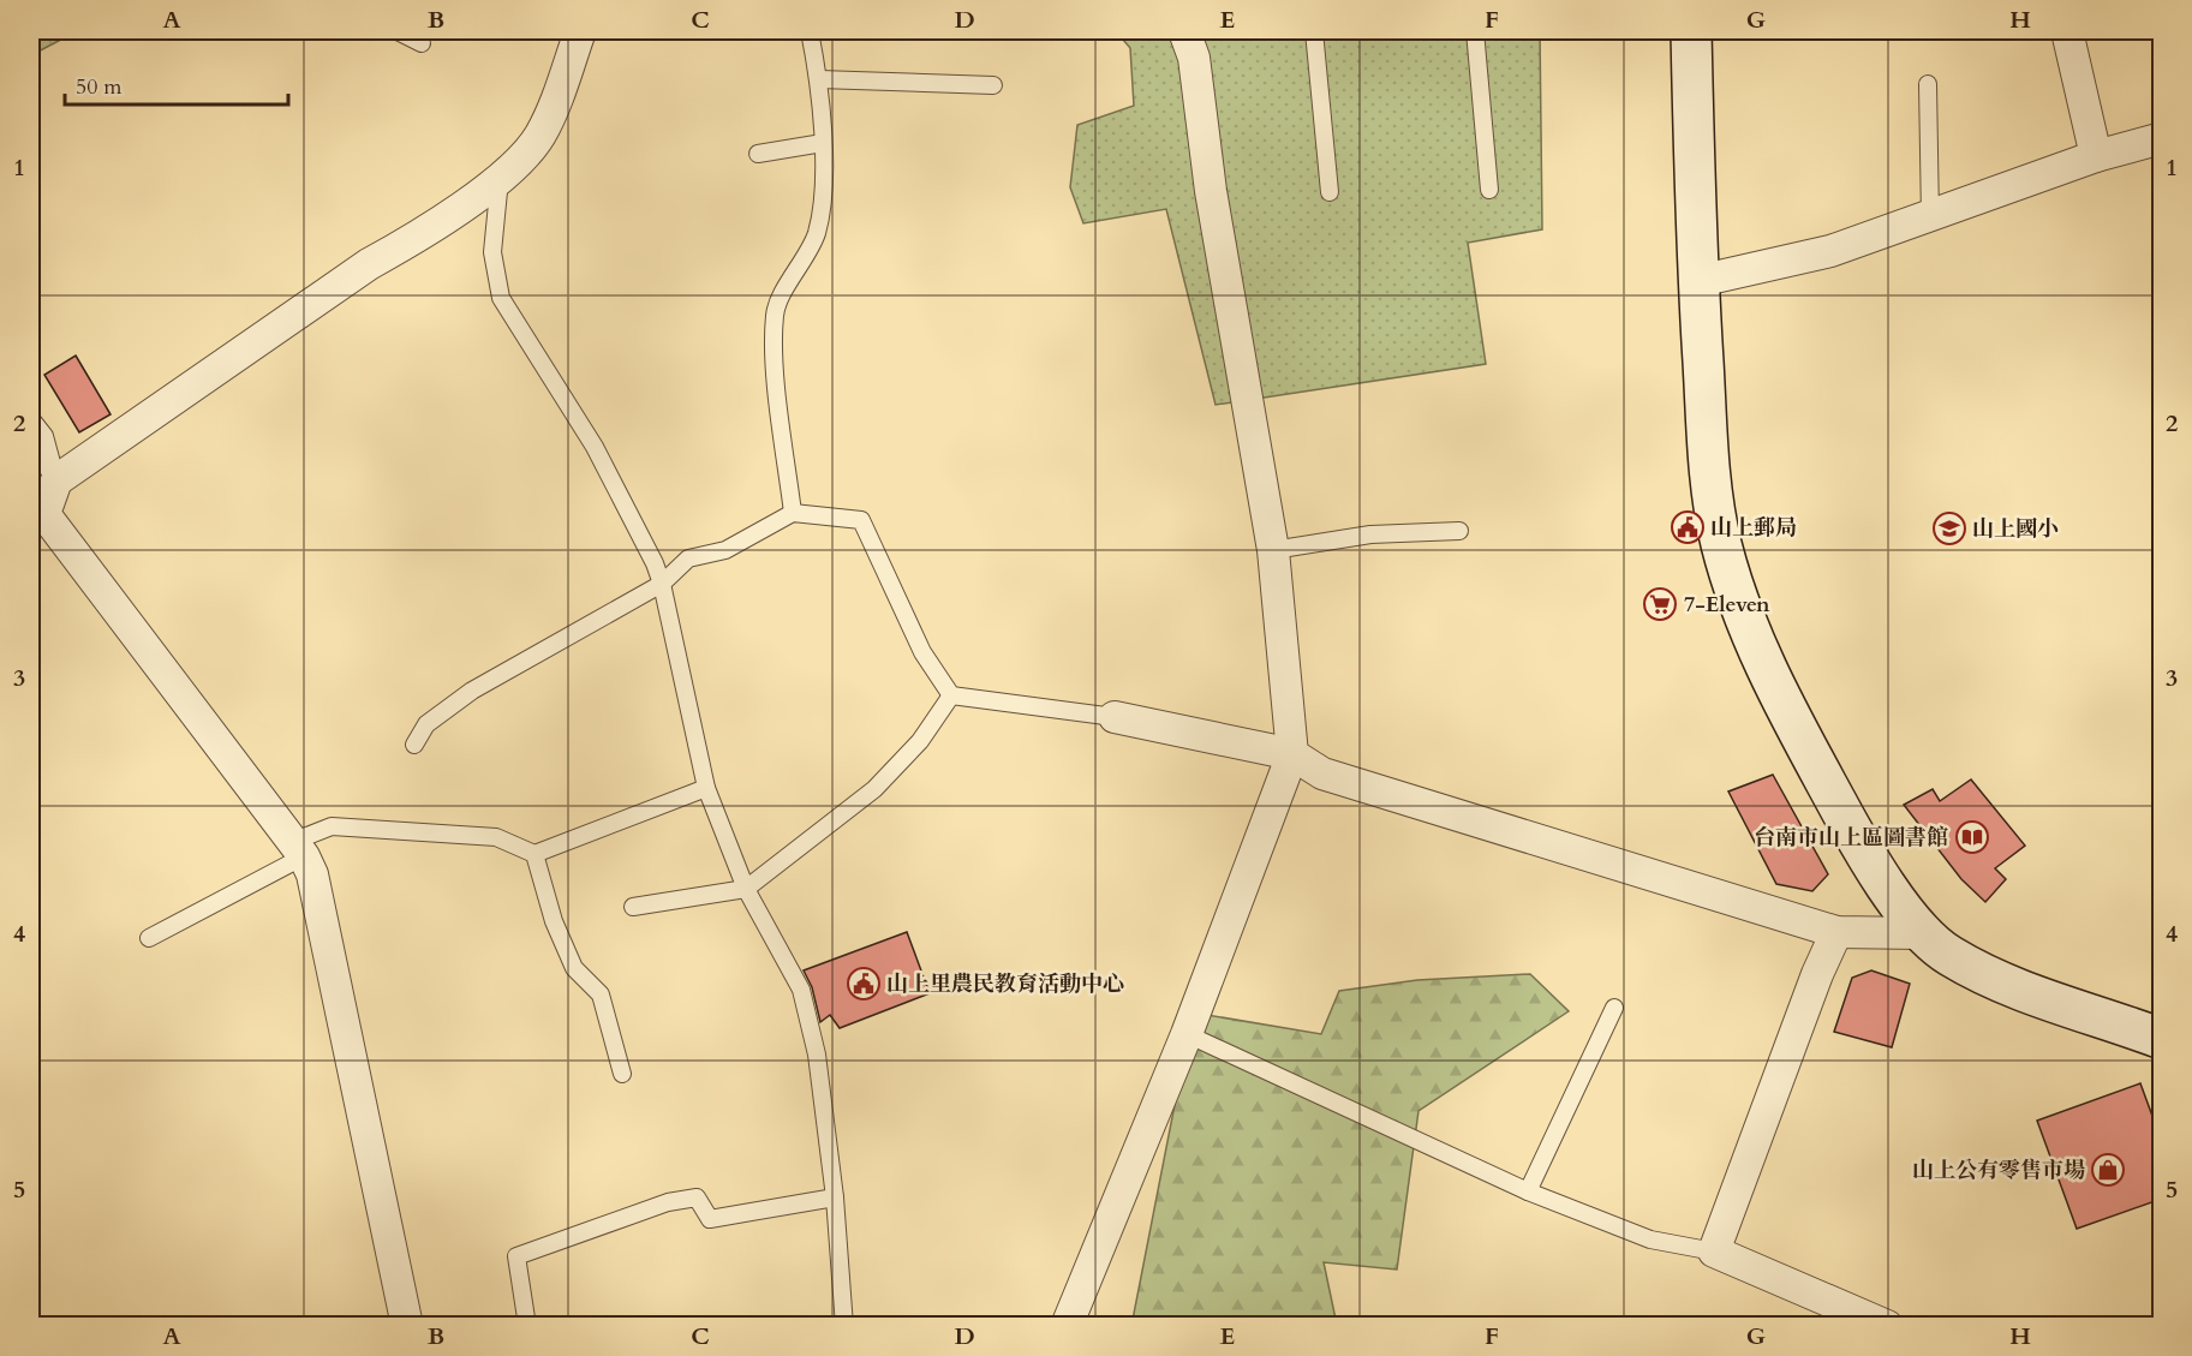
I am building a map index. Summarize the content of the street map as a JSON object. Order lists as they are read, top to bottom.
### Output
{
  "places": {
    "public building": ["山上郵局", "山上里農民教育活動中心"],
    "school or university": ["山上國小"],
    "supermarket": ["7-Eleven"],
    "library": ["台南市山上區圖書館"],
    "shop": ["山上公有零售市場"]
  },
  "scale_bar": "50 m",
  "grid": {
    "columns": [
      "A",
      "B",
      "C",
      "D",
      "E",
      "F",
      "G",
      "H"
    ],
    "rows": [
      "1",
      "2",
      "3",
      "4",
      "5"
    ]
  }
}
